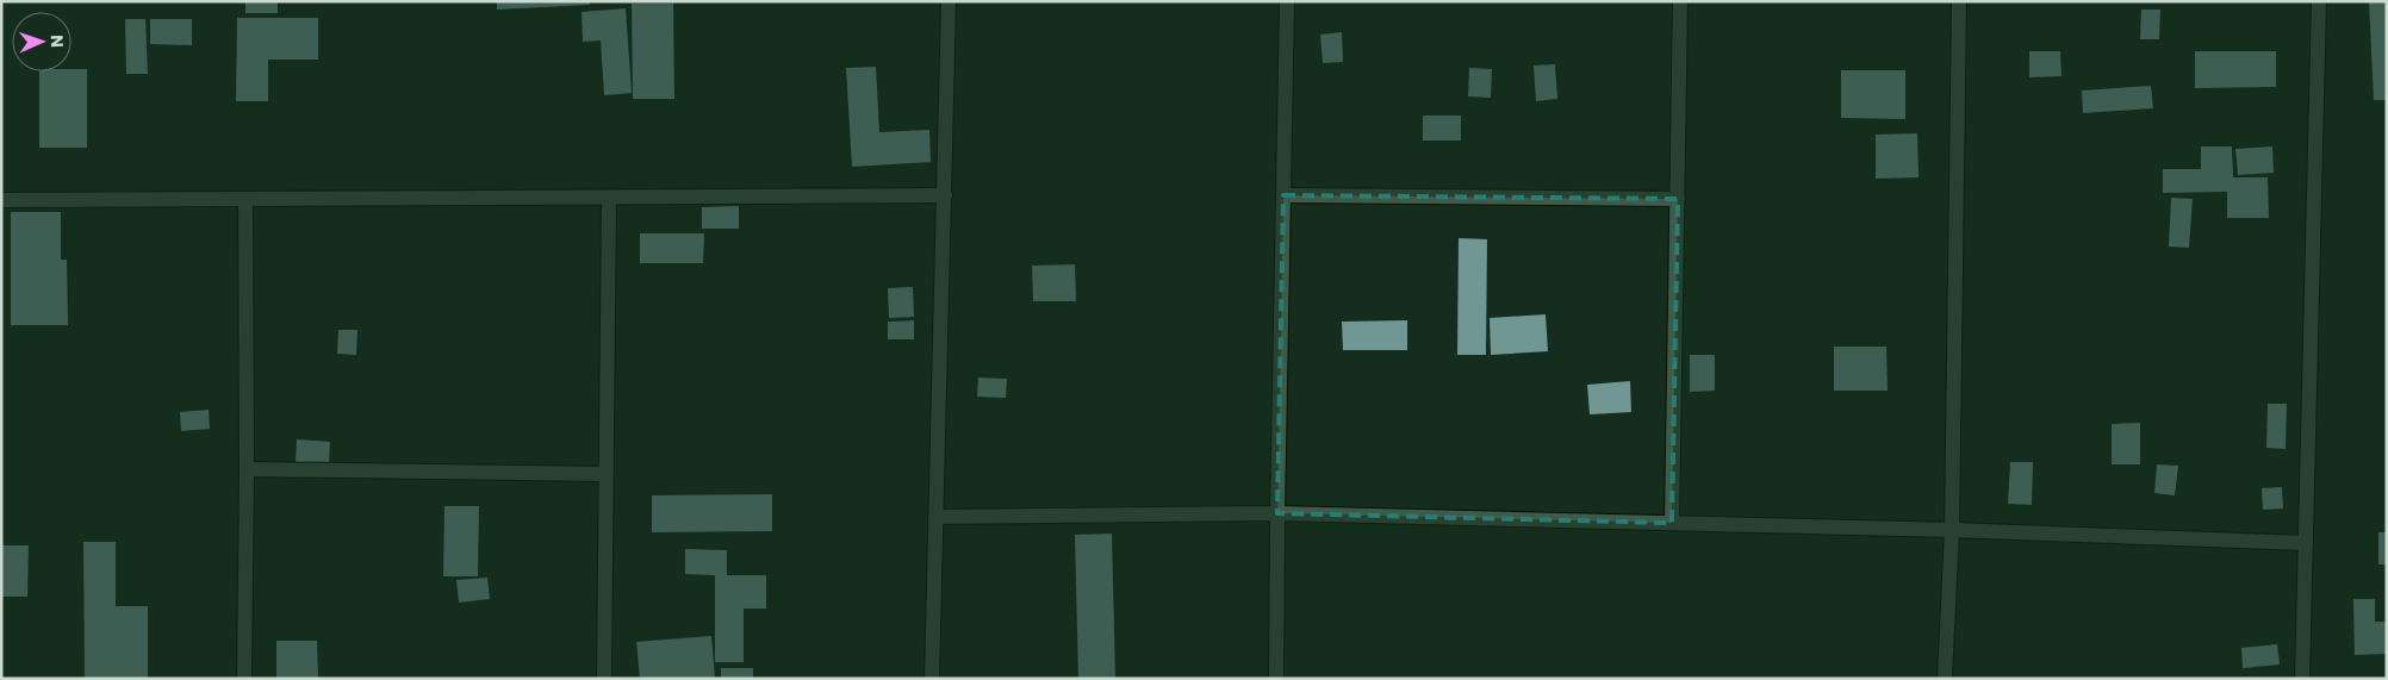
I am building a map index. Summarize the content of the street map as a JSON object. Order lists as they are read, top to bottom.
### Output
{
  "north": "right"
}
